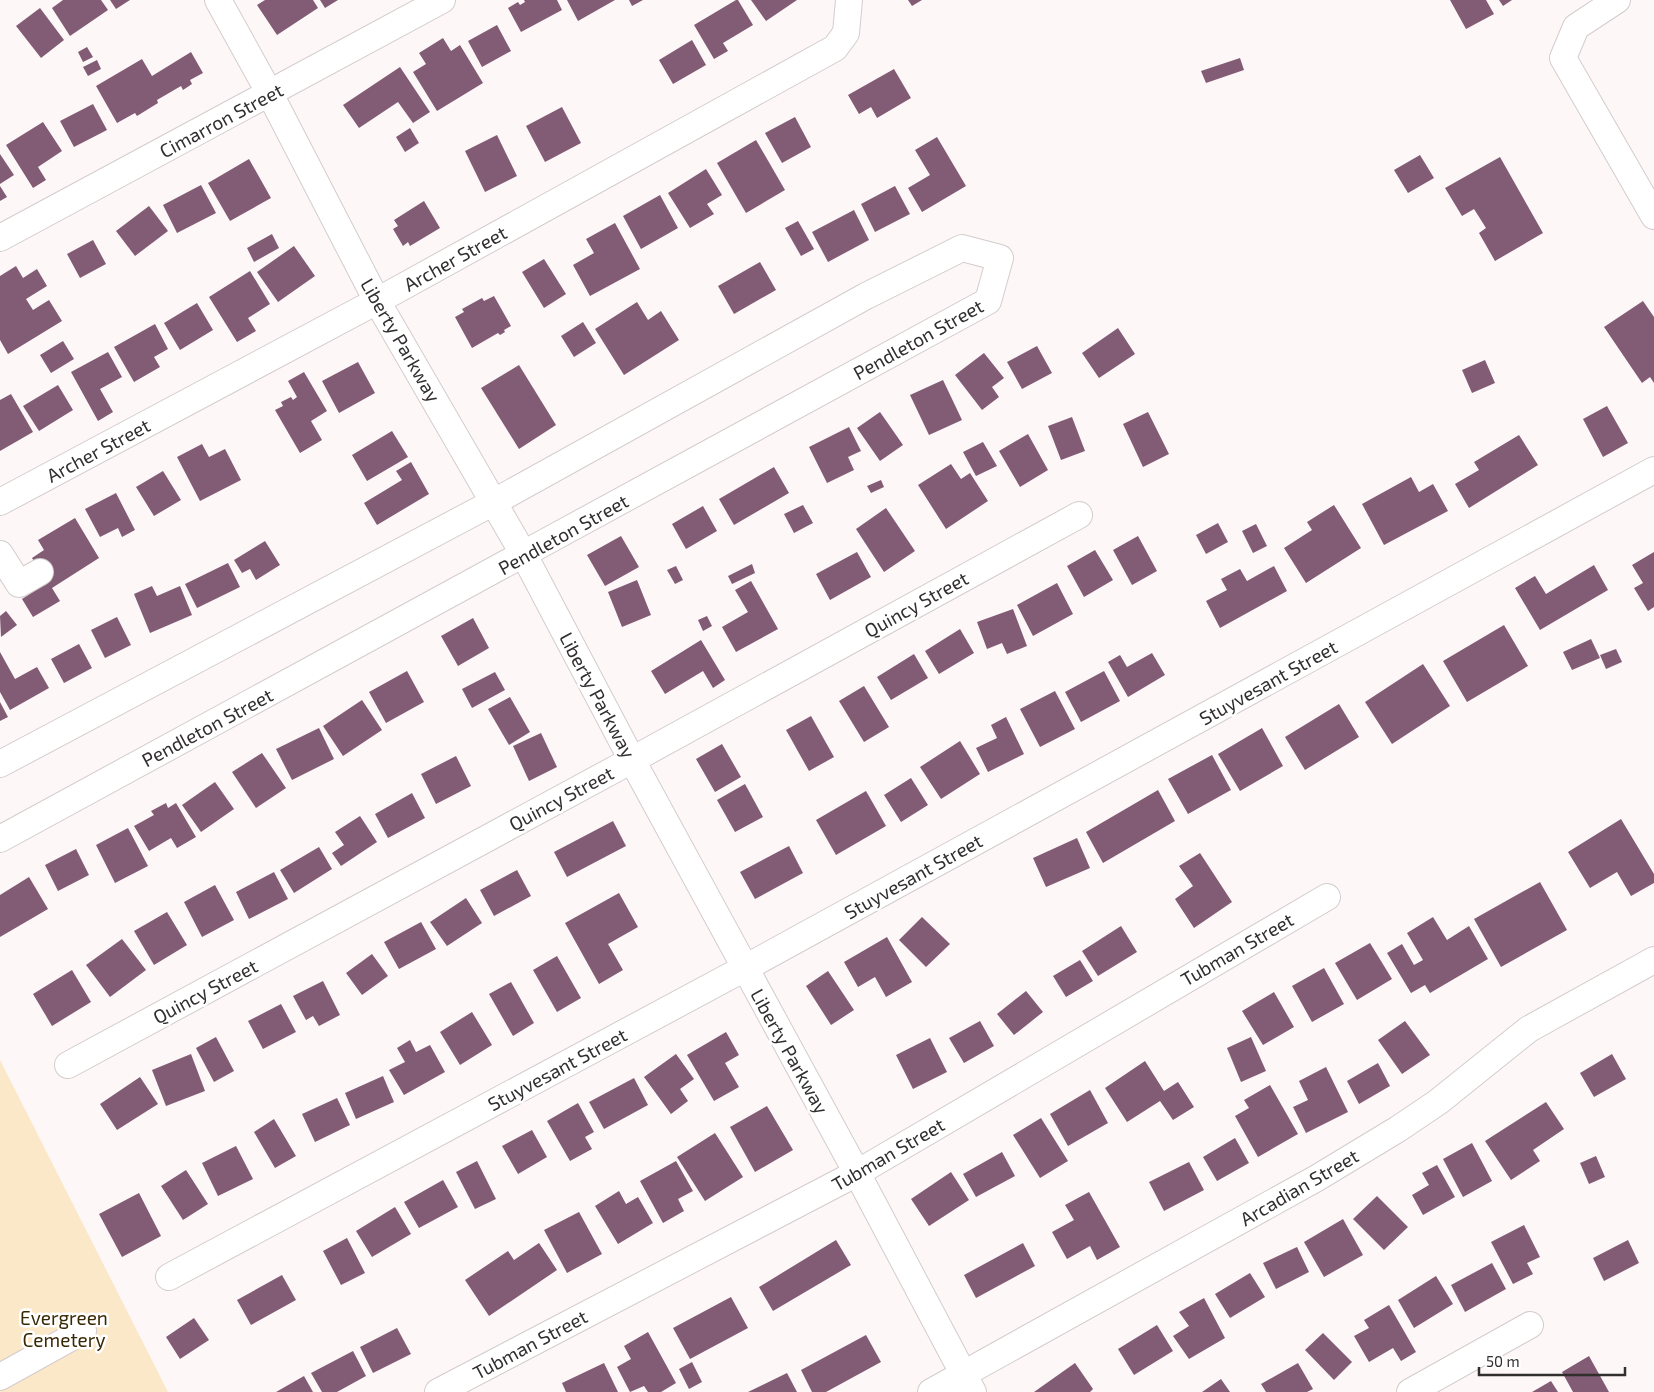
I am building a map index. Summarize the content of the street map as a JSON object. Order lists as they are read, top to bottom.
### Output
{
  "streets": {
    "street": [
      "Cimarron Street",
      "Archer Street",
      "Pendleton Street",
      "Liberty Parkway",
      "Quincy Street",
      "Stuyvesant Street",
      "Tubman Street",
      "Arcadian Street"
    ]
  },
  "crossings": [
    ["Cimarron Street", "Liberty Parkway"],
    ["Archer Street", "Liberty Parkway"],
    ["Pendleton Street", "Liberty Parkway"],
    ["Liberty Parkway", "Quincy Street"],
    ["Liberty Parkway", "Stuyvesant Street"],
    ["Liberty Parkway", "Tubman Street"],
    ["Liberty Parkway", "Arcadian Street"]
  ],
  "parks": ["Evergreen Cemetery"],
  "scale_bar": "50 m"
}
